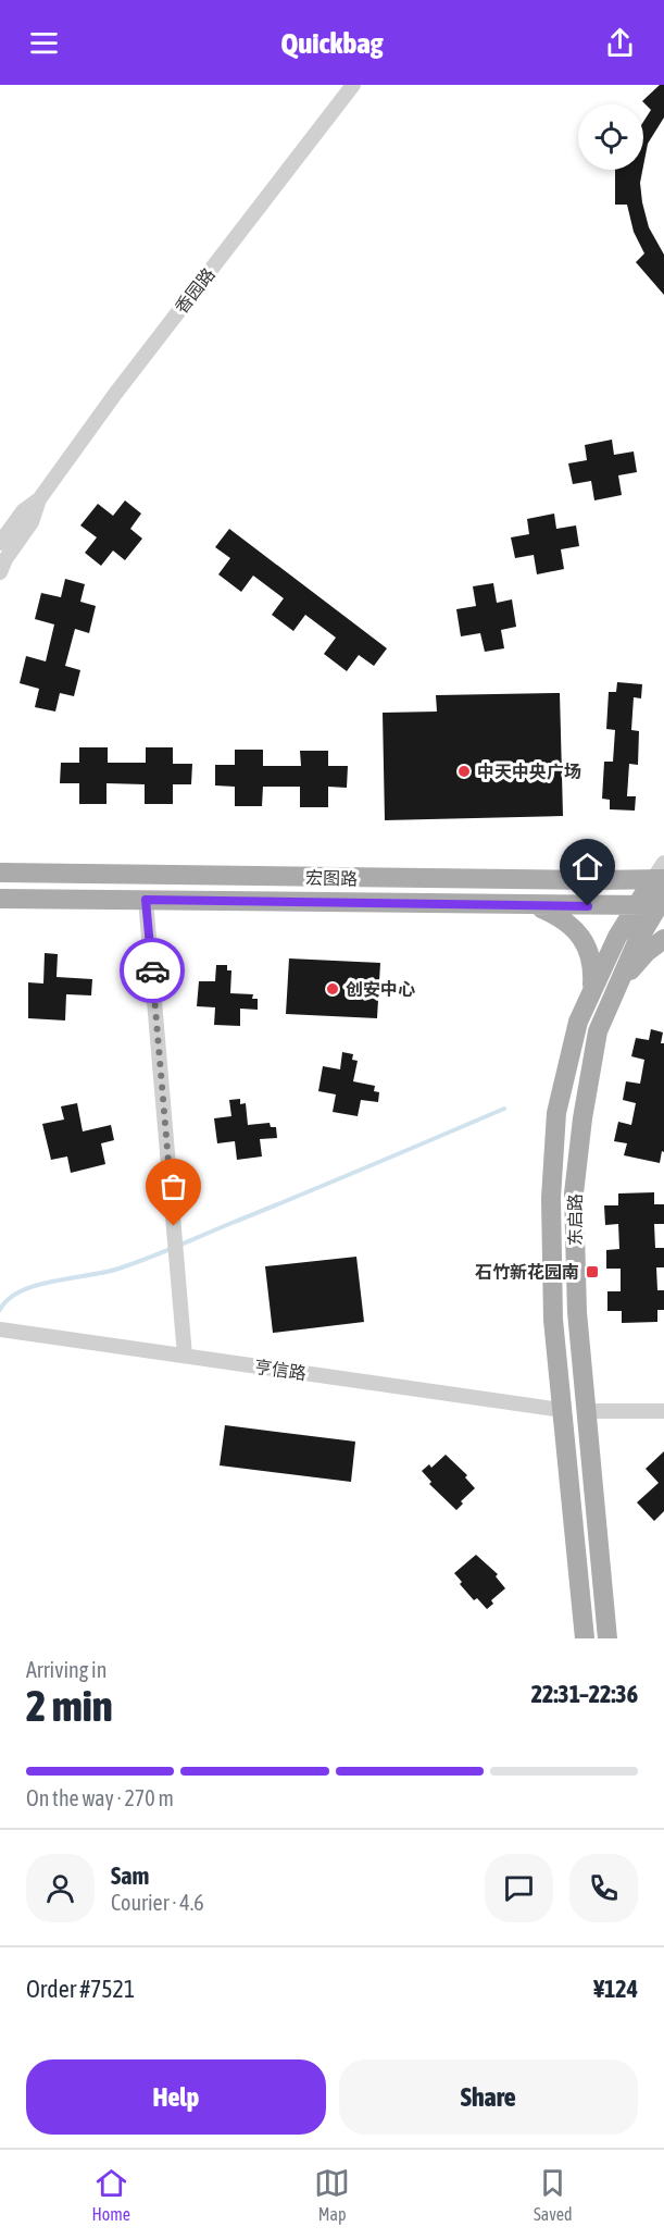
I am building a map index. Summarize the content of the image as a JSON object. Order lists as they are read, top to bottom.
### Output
{
  "streets": {
    "main road": ["宏图路", "东启路"],
    "street": ["香园路", "亨信路"]
  },
  "crossings": [
    ["宏图路", "东启路"],
    ["东启路", "亨信路"]
  ],
  "places": {
    "other": ["中天中央广场", "创安中心"],
    "transit": ["石竹新花园南"]
  },
  "page": {
    "header": "Quickbag",
    "heading": ["2 min", "Arriving in", "22:31–22:36"],
    "panel": [
      "Sam",
      "Courier · 4.6",
      "Order #7521",
      "¥124"
    ],
    "bar": "On the way · 270 m",
    "buttons": ["Help", "Share"],
    "tabs": ["Home", "Map", "Saved"]
  }
}
